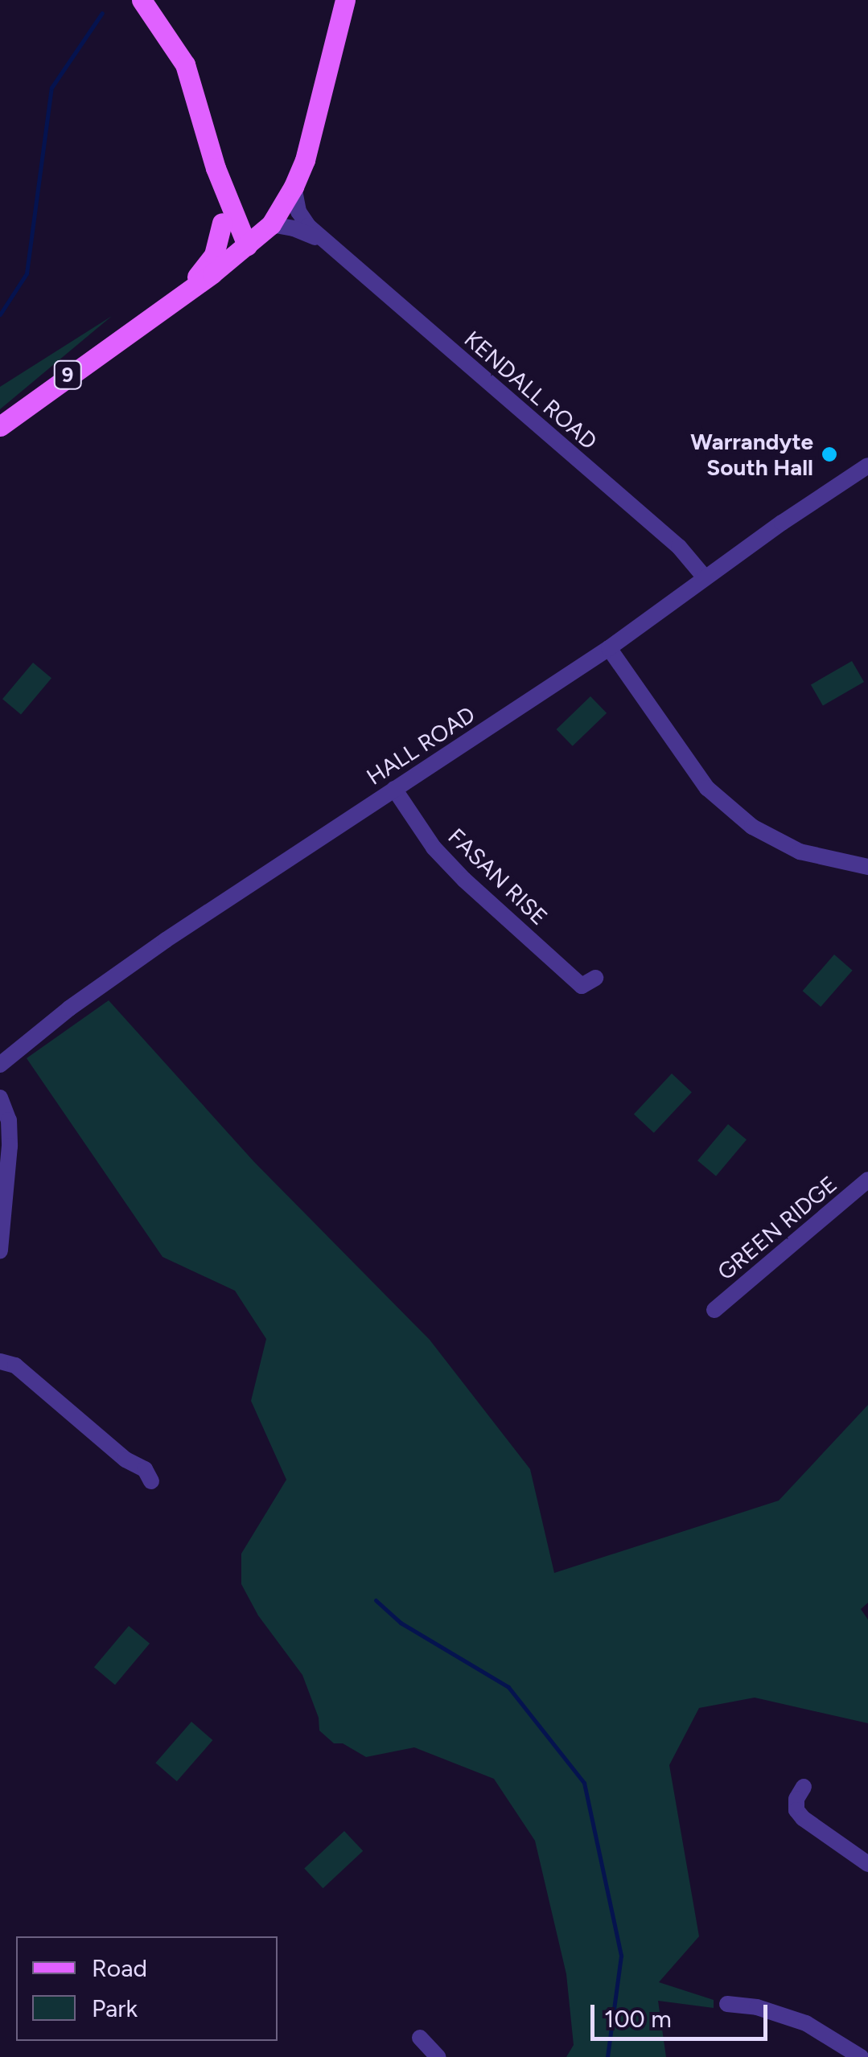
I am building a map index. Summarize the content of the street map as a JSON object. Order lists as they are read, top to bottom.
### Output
{
  "streets": {
    "main road": ["9"],
    "street": [
      "KENDALL ROAD",
      "HALL ROAD",
      "FASAN RISE",
      "GREEN RIDGE"
    ]
  },
  "crossings": [
    ["9", "KENDALL ROAD"],
    ["KENDALL ROAD", "HALL ROAD"],
    ["HALL ROAD", "FASAN RISE"]
  ],
  "places": ["Warrandyte South Hall"],
  "legend": ["Road", "Park"],
  "scale_bar": "100 m"
}
